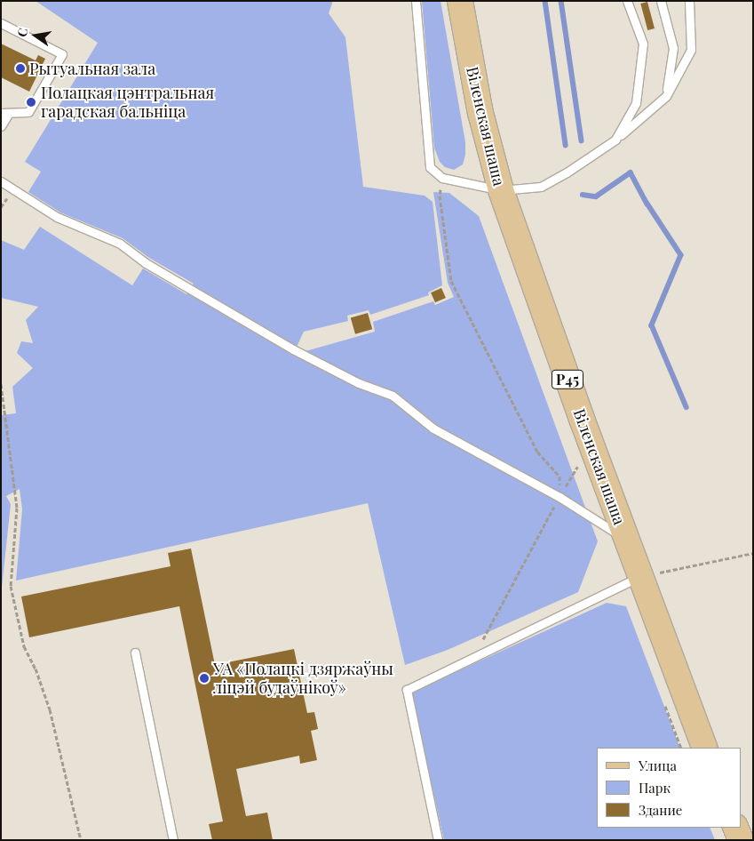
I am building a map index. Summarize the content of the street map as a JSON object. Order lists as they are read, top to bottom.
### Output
{
  "streets": {
    "main road": ["Віленская шаша", "Р45"]
  },
  "places": ["Рытуальная зала", "Полацкая цэнтральная гарадская бальніца", "УА «Полацкі дзяржаўны ліцэй будаўнікоў»"],
  "legend": ["Улица", "Парк", "Здание"],
  "north": "left"
}
